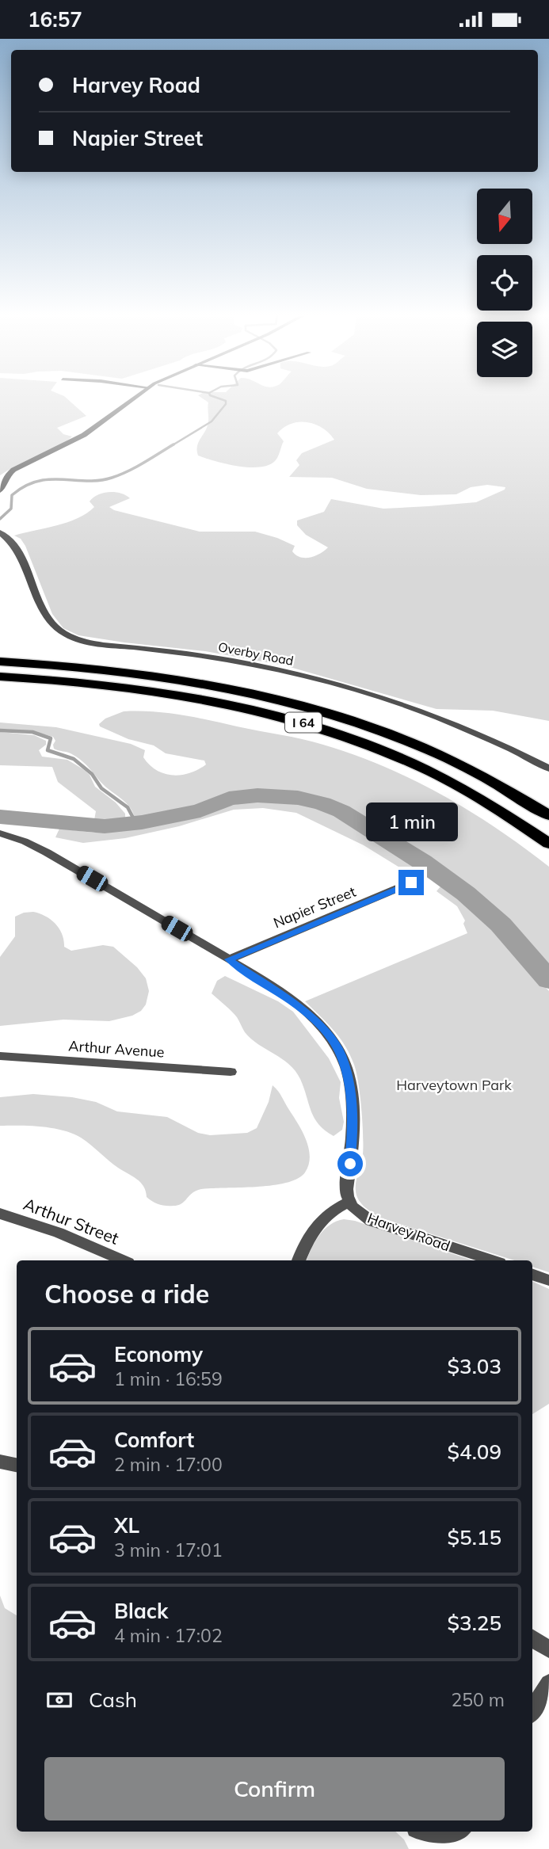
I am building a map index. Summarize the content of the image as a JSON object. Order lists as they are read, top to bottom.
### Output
{
  "streets": {
    "highway": ["I 64"],
    "street": [
      "Overby Road",
      "Napier Street",
      "Arthur Avenue",
      "Arthur Street",
      "Harvey Road"
    ]
  },
  "parks": ["Harveytown Park"],
  "north": "bottom",
  "page": {
    "status": "16:57",
    "banner": ["Harvey Road", "Napier Street"],
    "bubble": "1 min",
    "heading": "Choose a ride",
    "list": [
      {
        "name": "Economy",
        "note": "1 min · 16:59",
        "value": "$3.03"
      },
      {
        "name": "Comfort",
        "note": "2 min · 17:00",
        "value": "$4.09"
      },
      {
        "name": "XL",
        "note": "3 min · 17:01",
        "value": "$5.15"
      },
      {
        "name": "Black",
        "note": "4 min · 17:02",
        "value": "$3.25"
      }
    ],
    "pay": ["Cash", "250 m"],
    "buttons": "Confirm"
  }
}
